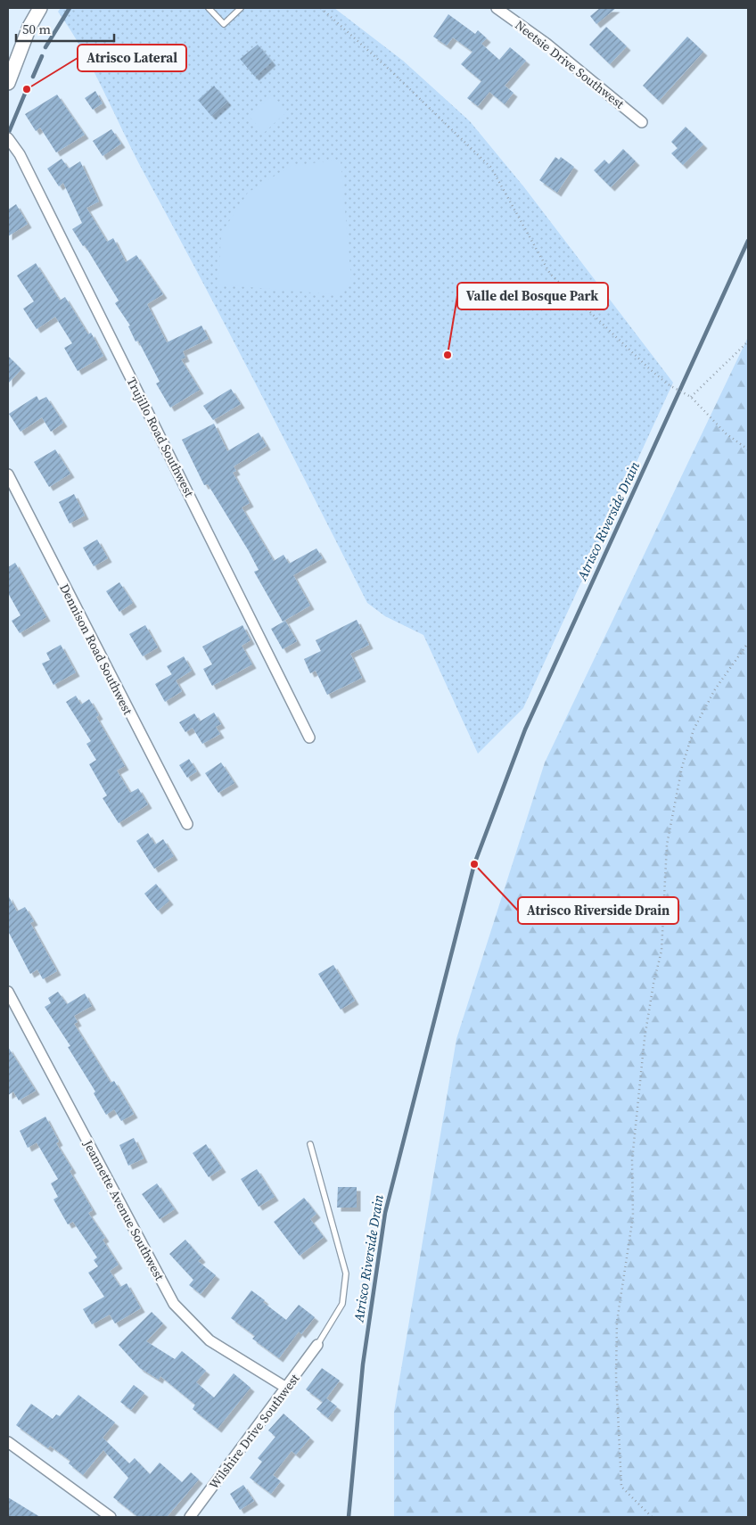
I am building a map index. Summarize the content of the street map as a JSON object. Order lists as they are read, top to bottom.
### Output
{
  "streets": {
    "street": [
      "Neetsie Drive Southwest",
      "Trujillo Road Southwest",
      "Dennison Road Southwest",
      "Jeannette Avenue Southwest",
      "Wilshire Drive Southwest"
    ]
  },
  "crossings": [
    ["Jeannette Avenue Southwest", "Wilshire Drive Southwest"]
  ],
  "water": ["Atrisco Riverside Drain"],
  "places": ["Atrisco Lateral", "Valle del Bosque Park", "Atrisco Riverside Drain"],
  "scale_bar": "50 m"
}
